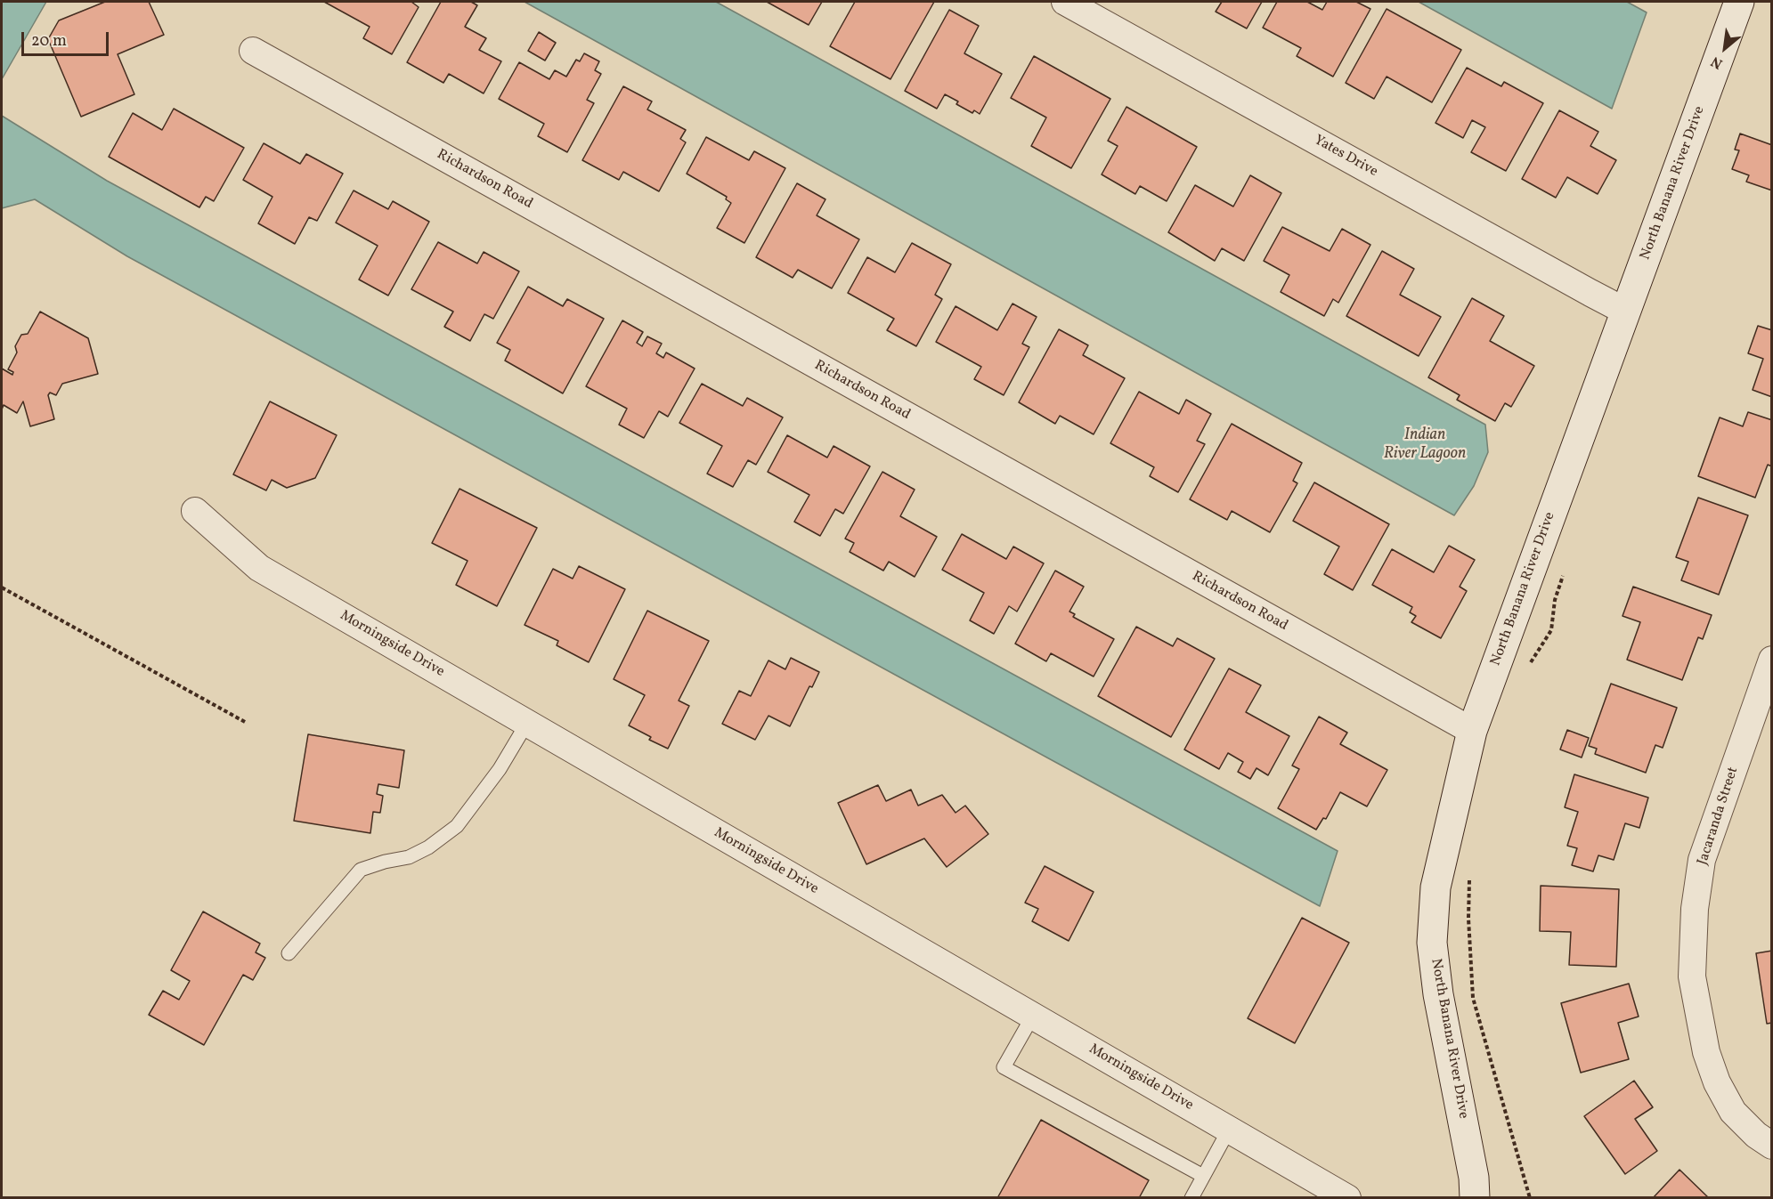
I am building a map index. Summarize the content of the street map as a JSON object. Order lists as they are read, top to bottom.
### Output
{
  "streets": {
    "street": [
      "Yates Drive",
      "Richardson Road",
      "North Banana River Drive",
      "Morningside Drive",
      "Jacaranda Street"
    ]
  },
  "crossings": [
    ["Yates Drive", "North Banana River Drive"],
    ["Richardson Road", "North Banana River Drive"]
  ],
  "water": ["Indian River Lagoon"],
  "scale_bar": "20 m",
  "north": "bottom left"
}
